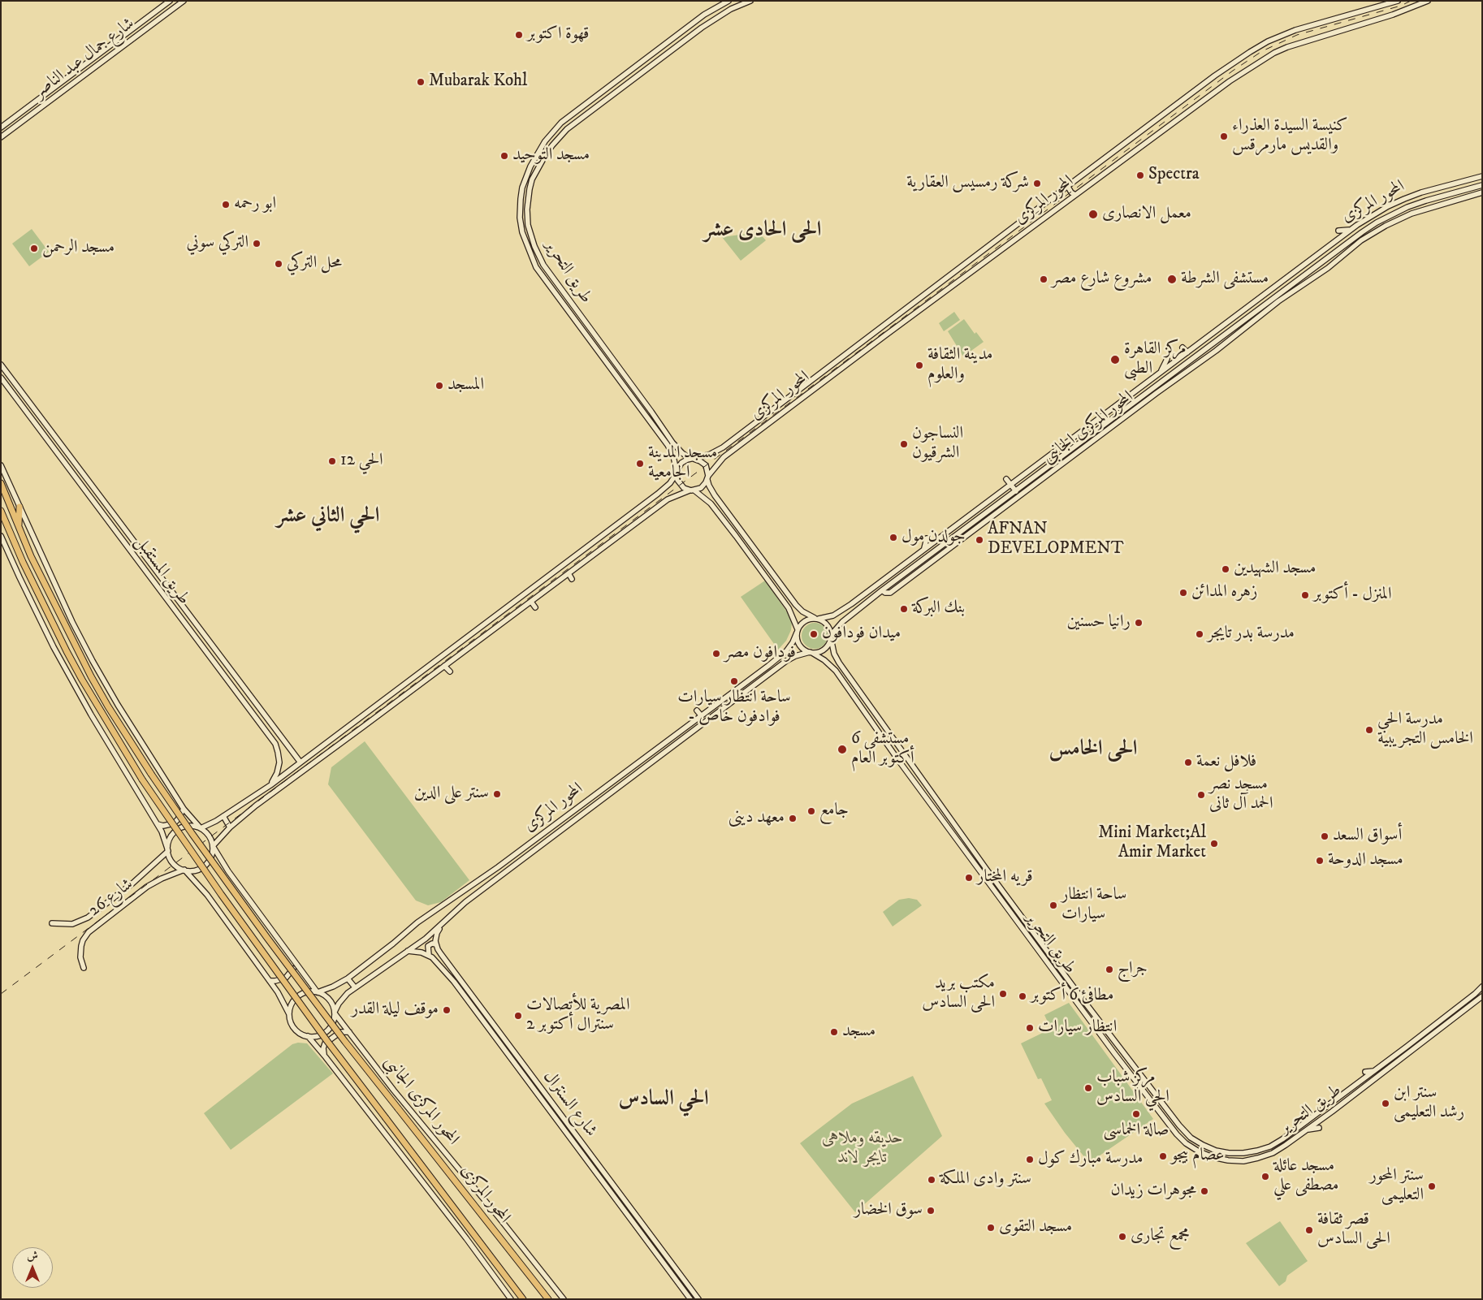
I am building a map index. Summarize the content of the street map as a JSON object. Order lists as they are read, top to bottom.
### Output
{
  "streets": {
    "highway": ["المحور المركزى"],
    "main road": [
      "شارع جمال عبد الناصر",
      "طريق التحرير",
      "المحور المركزى الجانبى",
      "طريق المستقبل",
      "شارع 26",
      "شارع السنترال"
    ]
  },
  "crossings": [
    ["المحور المركزى", "طريق التحرير"],
    ["المحور المركزى", "المحور المركزى الجانبى"]
  ],
  "districts": [
    "الحى الحادى عشر",
    "الحي الثاني عشر",
    "الحى الخامس",
    "الحي السادس"
  ],
  "parks": ["حديقه وملاهى تايجر لاند"],
  "places": [
    "قهوة اكتوبر",
    "Mubarak Kohl",
    "كنيسة السيدة العذراء والقديس مارمرقس",
    "مسجد التوحيد",
    "Spectra",
    "شركة رمسيس العقارية",
    "ابو رحمه",
    "معمل الانصارى",
    "التركي سوني",
    "مسجد الرحمن",
    "محل التركي",
    "مشروع شارع مصر",
    "مستشفى الشرطة",
    "مركز القاهرة الطبى",
    "مدينة الثقافة والعلوم",
    "المسجد",
    "النساجون الشرقيون",
    "الحي 12",
    "مسجد المدينة الجامعية",
    "جولدن مول",
    "AFNAN DEVELOPMENT",
    "مسجد الشهيدين",
    "زهره المدائن",
    "المنزل - أكتوبر",
    "بنك البركة",
    "رانيا حسنين",
    "ميدان فودافون",
    "مدرسة بدر تايجر",
    "فودافون مصر",
    "ساحة انتظار سيارات - فوادفون خاص",
    "مدرسة الحي الخامس التجريبية",
    "مستشفى 6 أكتوبر العام",
    "فلافل نعمة",
    "سنتر على الدين",
    "مسجد نصر الحمد آل ثانى",
    "جامع",
    "معهد دينى",
    "أسواق السعد",
    "Mini Market;Al Amir Market",
    "مسجد الدوحة",
    "قريه المختار",
    "ساحة انتظار سيارات",
    "جراج",
    "مكتب بريد الحى السادس",
    "مطافئ 6 أكتوبر",
    "موقف ليلة القدر",
    "المصرية للأتصالات سنترال أكتوبر 2",
    "انتظار سيارات",
    "مسجد",
    "مركز شباب الحي السادس",
    "سنتر ابن رشد التعليمى",
    "صالة الخماسى",
    "عصام بيجو",
    "مدرسة مبارك كول",
    "مسجد عائلة مصطفى علي",
    "سنتر وادى الملكة",
    "سنتر المحور التعليمى",
    "مجوهرات زيدان",
    "سوق الخضار",
    "مسجد التقوى",
    "قصر ثقافة الحى السادس",
    "مجمع تجارى"
  ],
  "north": "top"
}
